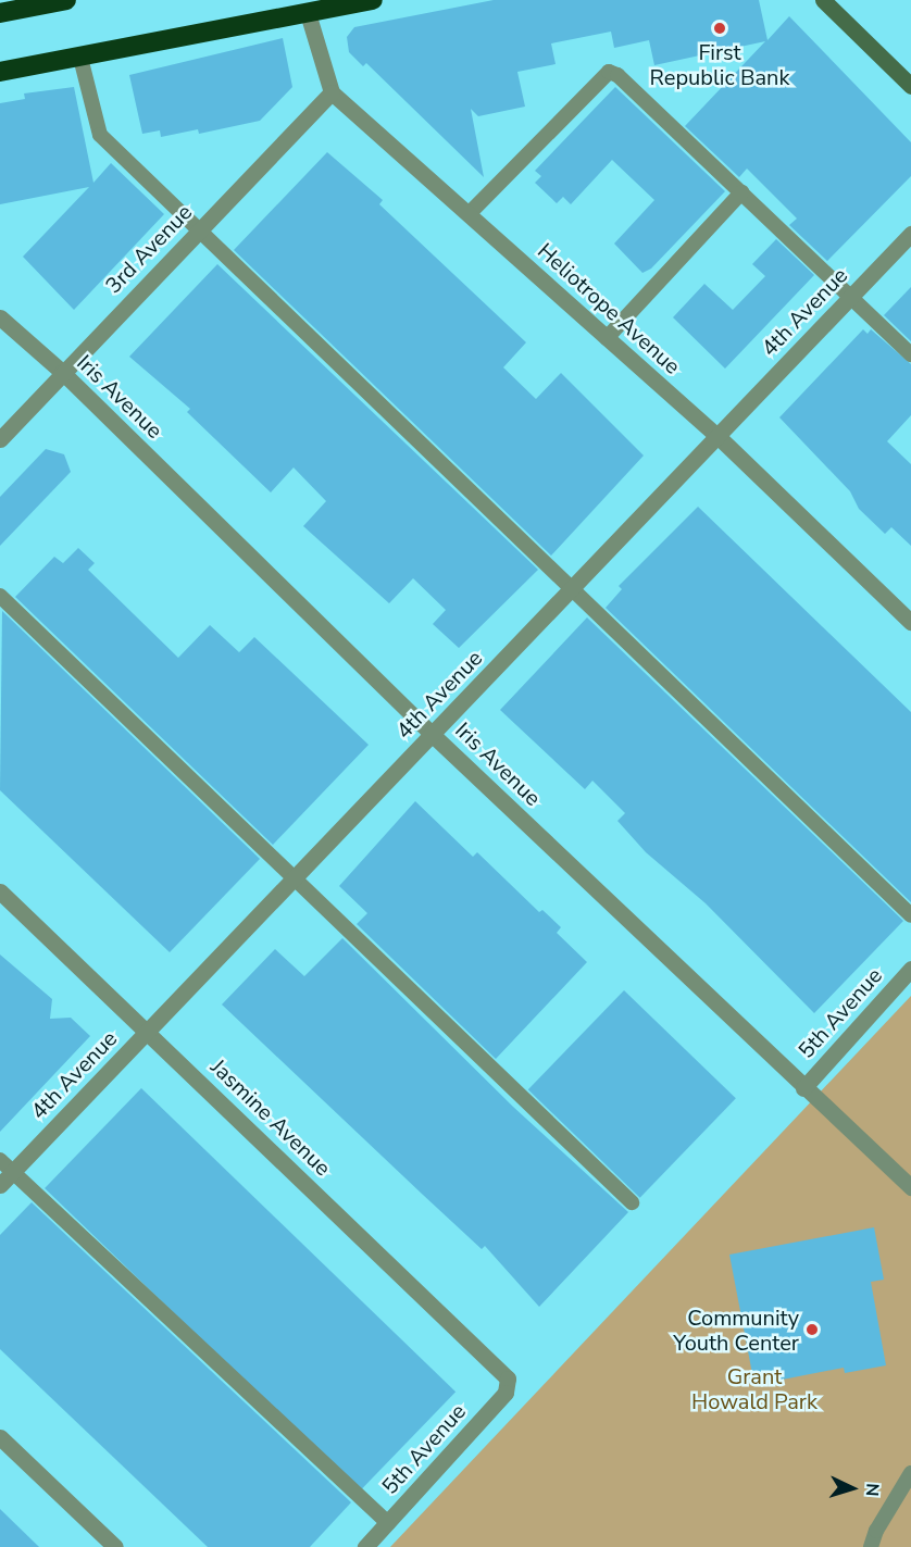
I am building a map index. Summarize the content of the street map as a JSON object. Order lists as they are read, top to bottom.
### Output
{
  "streets": {
    "street": [
      "3rd Avenue",
      "Heliotrope Avenue",
      "4th Avenue",
      "Iris Avenue",
      "5th Avenue",
      "Jasmine Avenue"
    ]
  },
  "crossings": [
    ["3rd Avenue", "Heliotrope Avenue"],
    ["3rd Avenue", "Iris Avenue"],
    ["Heliotrope Avenue", "4th Avenue"],
    ["4th Avenue", "Iris Avenue"],
    ["4th Avenue", "Jasmine Avenue"],
    ["Iris Avenue", "5th Avenue"],
    ["5th Avenue", "Jasmine Avenue"]
  ],
  "parks": ["Grant Howald Park"],
  "places": ["First Republic Bank", "Community Youth Center"],
  "north": "right"
}
